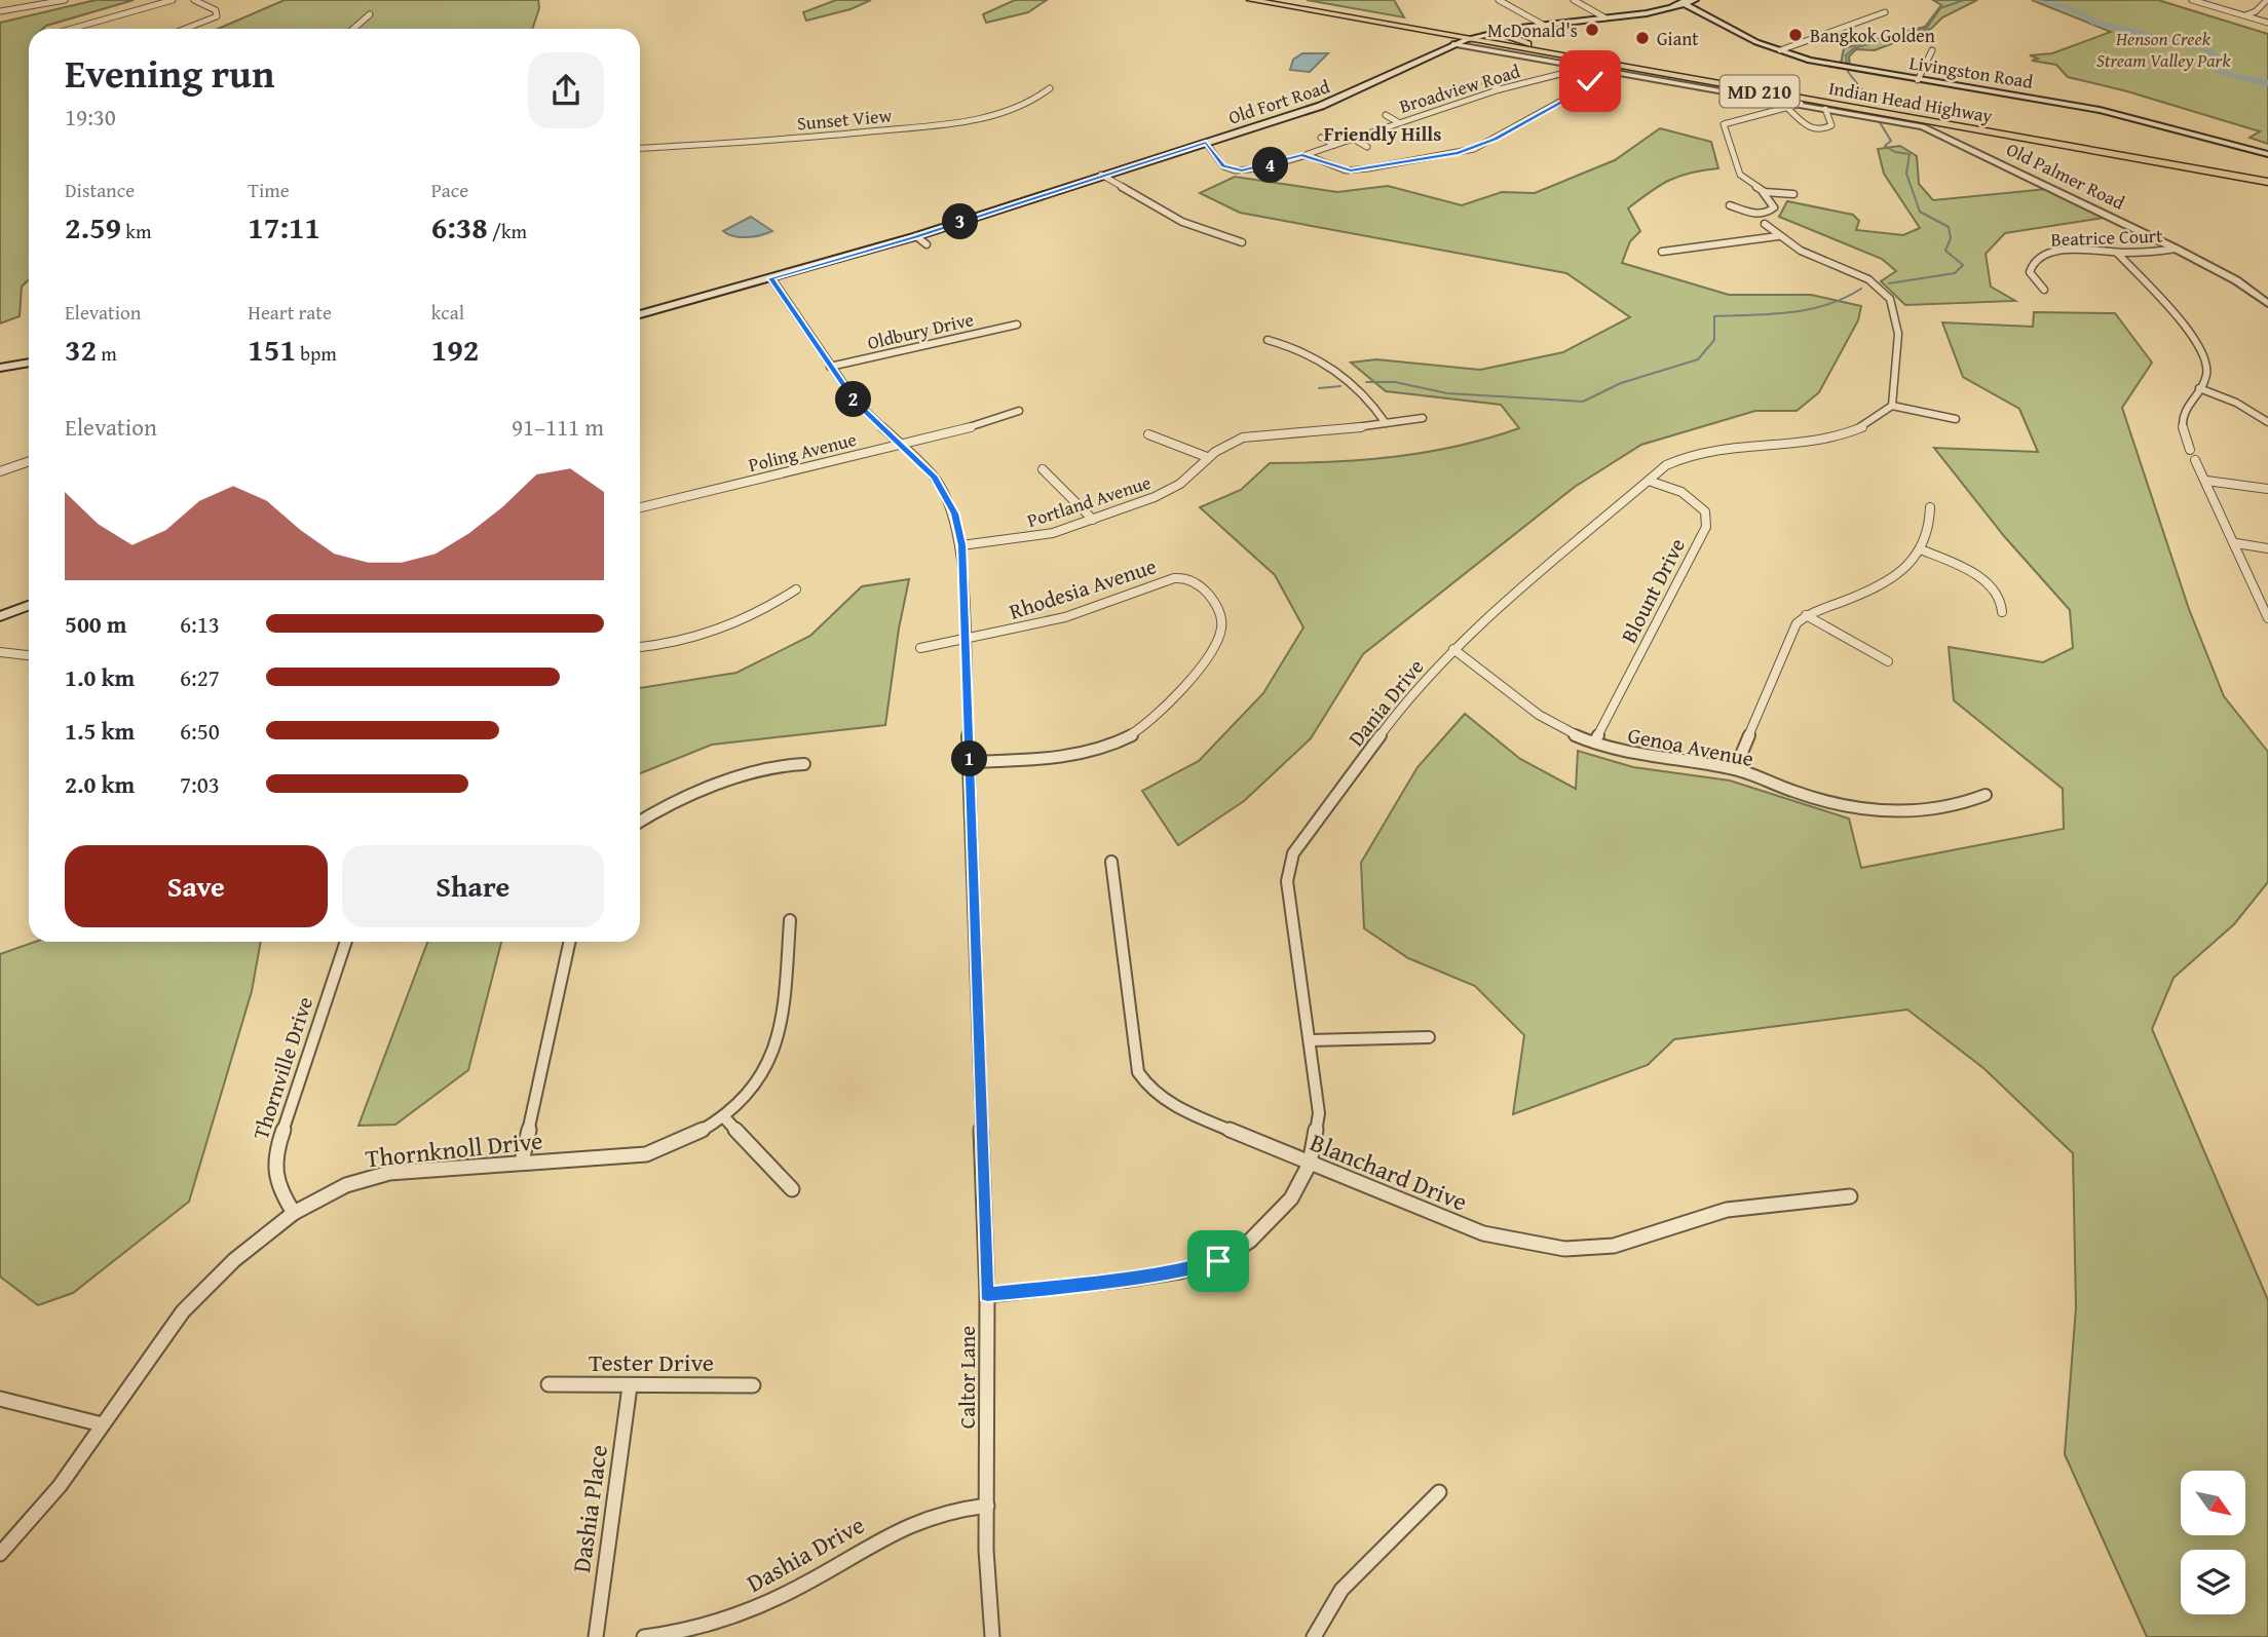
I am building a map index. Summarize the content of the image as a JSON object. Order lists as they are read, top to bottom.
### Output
{
  "streets": {
    "highway": ["MD 210", "Indian Head Highway"],
    "main road": ["Livingston Road", "Old Fort Road"],
    "street": [
      "Broadview Road",
      "Sunset View",
      "Old Palmer Road",
      "Beatrice Court",
      "Oldbury Drive",
      "Poling Avenue",
      "Portland Avenue",
      "Rhodesia Avenue",
      "Blount Drive",
      "Dania Drive",
      "Genoa Avenue",
      "Thornville Drive",
      "Thornknoll Drive",
      "Blanchard Drive",
      "Tester Drive",
      "Caltor Lane",
      "Dashia Place",
      "Dashia Drive"
    ]
  },
  "crossings": [
    ["Livingston Road", "Old Fort Road"],
    ["Broadview Road", "Old Fort Road"],
    ["Broadview Road", "Old Palmer Road"],
    ["Old Fort Road", "Indian Head Highway"],
    ["Old Fort Road", "Old Palmer Road"],
    ["Old Fort Road", "Caltor Lane"],
    ["Old Palmer Road", "Beatrice Court"],
    ["Oldbury Drive", "Caltor Lane"],
    ["Poling Avenue", "Caltor Lane"],
    ["Portland Avenue", "Caltor Lane"],
    ["Rhodesia Avenue", "Caltor Lane"],
    ["Blount Drive", "Dania Drive"],
    ["Blount Drive", "Genoa Avenue"],
    ["Dania Drive", "Genoa Avenue"],
    ["Dania Drive", "Blanchard Drive"],
    ["Dania Drive", "Caltor Lane"],
    ["Thornville Drive", "Thornknoll Drive"],
    ["Tester Drive", "Dashia Place"],
    ["Caltor Lane", "Dashia Drive"]
  ],
  "districts": ["Friendly Hills"],
  "parks": ["Henson Creek Stream Valley Park"],
  "places": ["McDonald's", "Bangkok Golden", "Giant"],
  "north": "bottom right",
  "page": {
    "heading": ["Evening run", "19:30"],
    "pins": [
      "4",
      "3",
      "2",
      "1"
    ],
    "stats": [
      ["Distance", "2.59 km"],
      ["Time", "17:11"],
      ["Pace", "6:38 /km"],
      ["Elevation", "32 m"],
      ["Heart rate", "151 bpm"],
      ["kcal", "192"]
    ],
    "chart": ["Elevation", "91–111 m"],
    "list": [
      {
        "name": "500 m",
        "note": "6:13"
      },
      {
        "name": "1.0 km",
        "note": "6:27"
      },
      {
        "name": "1.5 km",
        "note": "6:50"
      },
      {
        "name": "2.0 km",
        "note": "7:03"
      }
    ],
    "buttons": ["Save", "Share"]
  }
}
